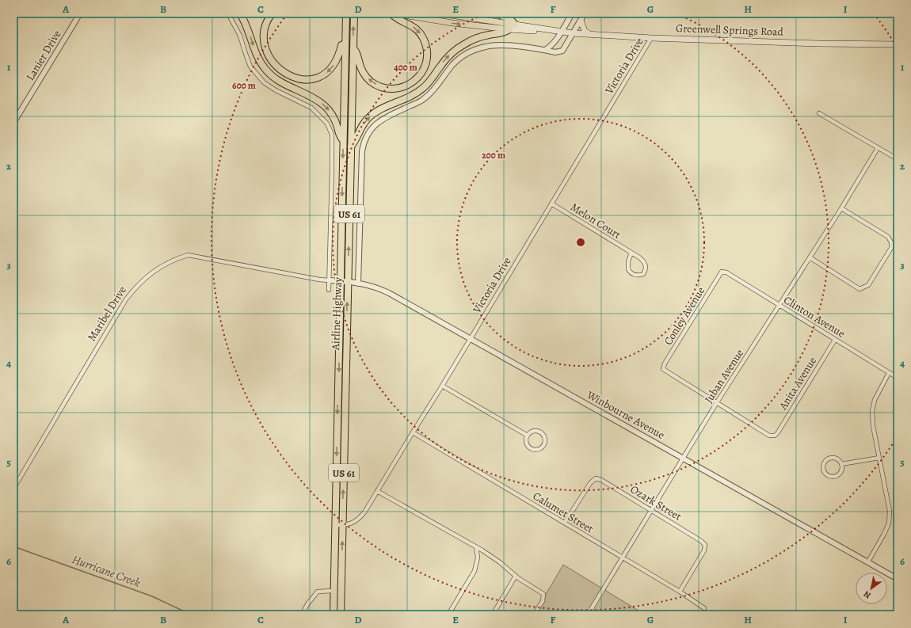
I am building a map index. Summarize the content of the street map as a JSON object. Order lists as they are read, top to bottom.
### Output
{
  "streets": {
    "highway": ["US 61", "Airline Highway"],
    "main road": ["Greenwell Springs Road"],
    "street": [
      "Lanier Drive",
      "Victoria Drive",
      "Melon Court",
      "Maribel Drive",
      "Conley Avenue",
      "Clinton Avenue",
      "Juban Avenue",
      "Anita Avenue",
      "Winbourne Avenue",
      "Ozark Street",
      "Calumet Street"
    ]
  },
  "crossings": [
    ["Greenwell Springs Road", "Victoria Drive"],
    ["Victoria Drive", "Melon Court"],
    ["Victoria Drive", "Airline Highway"],
    ["Victoria Drive", "Winbourne Avenue"],
    ["Victoria Drive", "Calumet Street"],
    ["Maribel Drive", "Airline Highway"],
    ["Maribel Drive", "Winbourne Avenue"],
    ["Airline Highway", "Winbourne Avenue"],
    ["Conley Avenue", "Clinton Avenue"],
    ["Conley Avenue", "Juban Avenue"],
    ["Conley Avenue", "Anita Avenue"],
    ["Clinton Avenue", "Juban Avenue"],
    ["Clinton Avenue", "Anita Avenue"],
    ["Juban Avenue", "Anita Avenue"],
    ["Juban Avenue", "Winbourne Avenue"],
    ["Juban Avenue", "Ozark Street"],
    ["Juban Avenue", "Calumet Street"],
    ["Ozark Street", "Calumet Street"]
  ],
  "water": ["Hurricane Creek"],
  "north": "bottom left",
  "grid": {
    "columns": [
      "A",
      "B",
      "C",
      "D",
      "E",
      "F",
      "G",
      "H",
      "I"
    ],
    "rows": [
      "1",
      "2",
      "3",
      "4",
      "5",
      "6"
    ]
  },
  "rings": ["400 m", "600 m", "200 m"]
}
